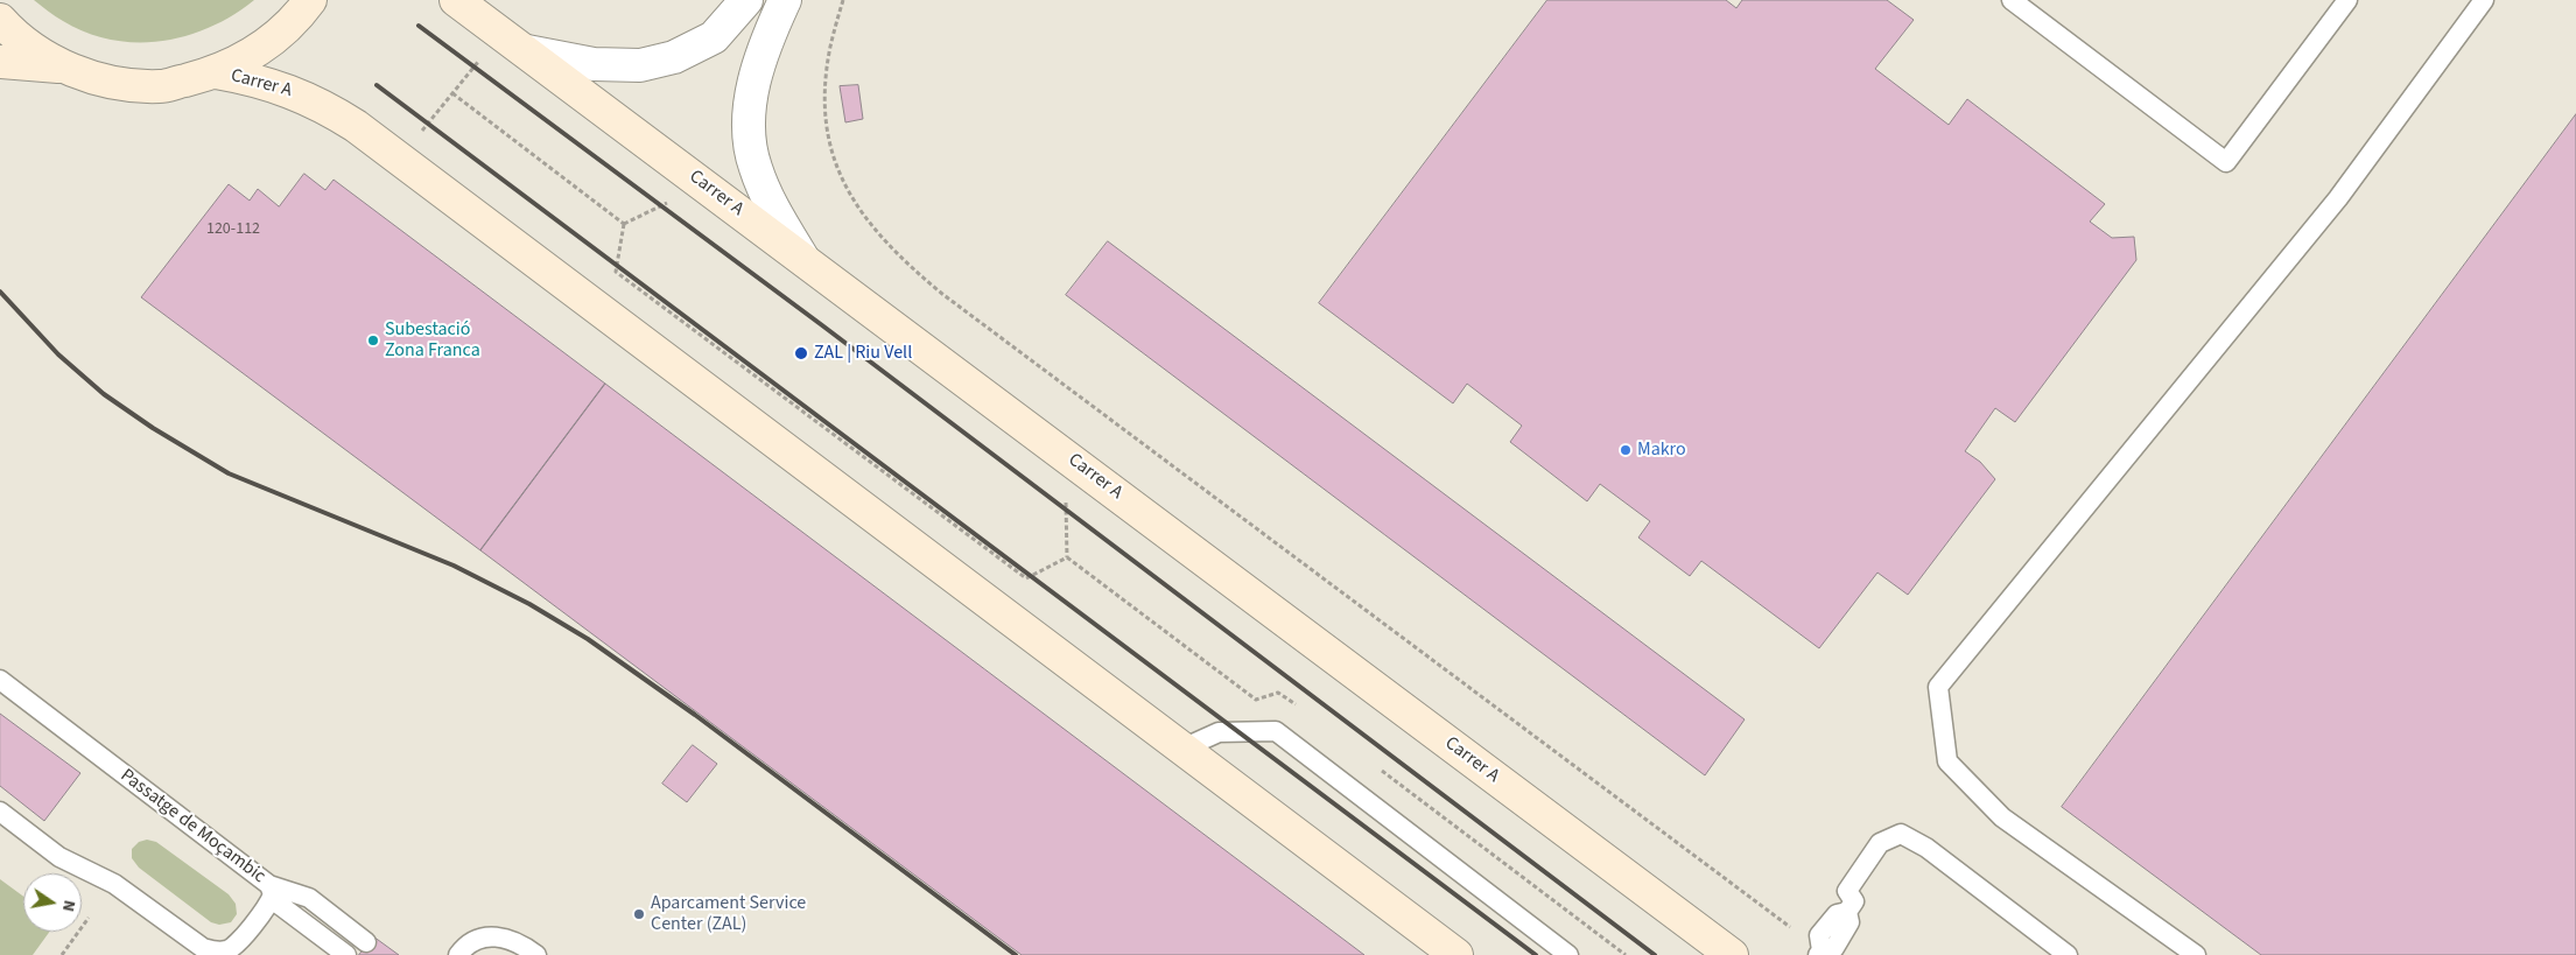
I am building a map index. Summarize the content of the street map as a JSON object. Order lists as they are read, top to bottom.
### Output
{
  "streets": {
    "main road": ["Carrer A"],
    "lane": ["Passatge de Moçambic"]
  },
  "places": [
    "Subestació Zona Franca",
    "ZAL | Riu Vell",
    "Makro",
    "Aparcament Service Center (ZAL)"
  ],
  "house_numbers": ["120-112"],
  "north": "right"
}
